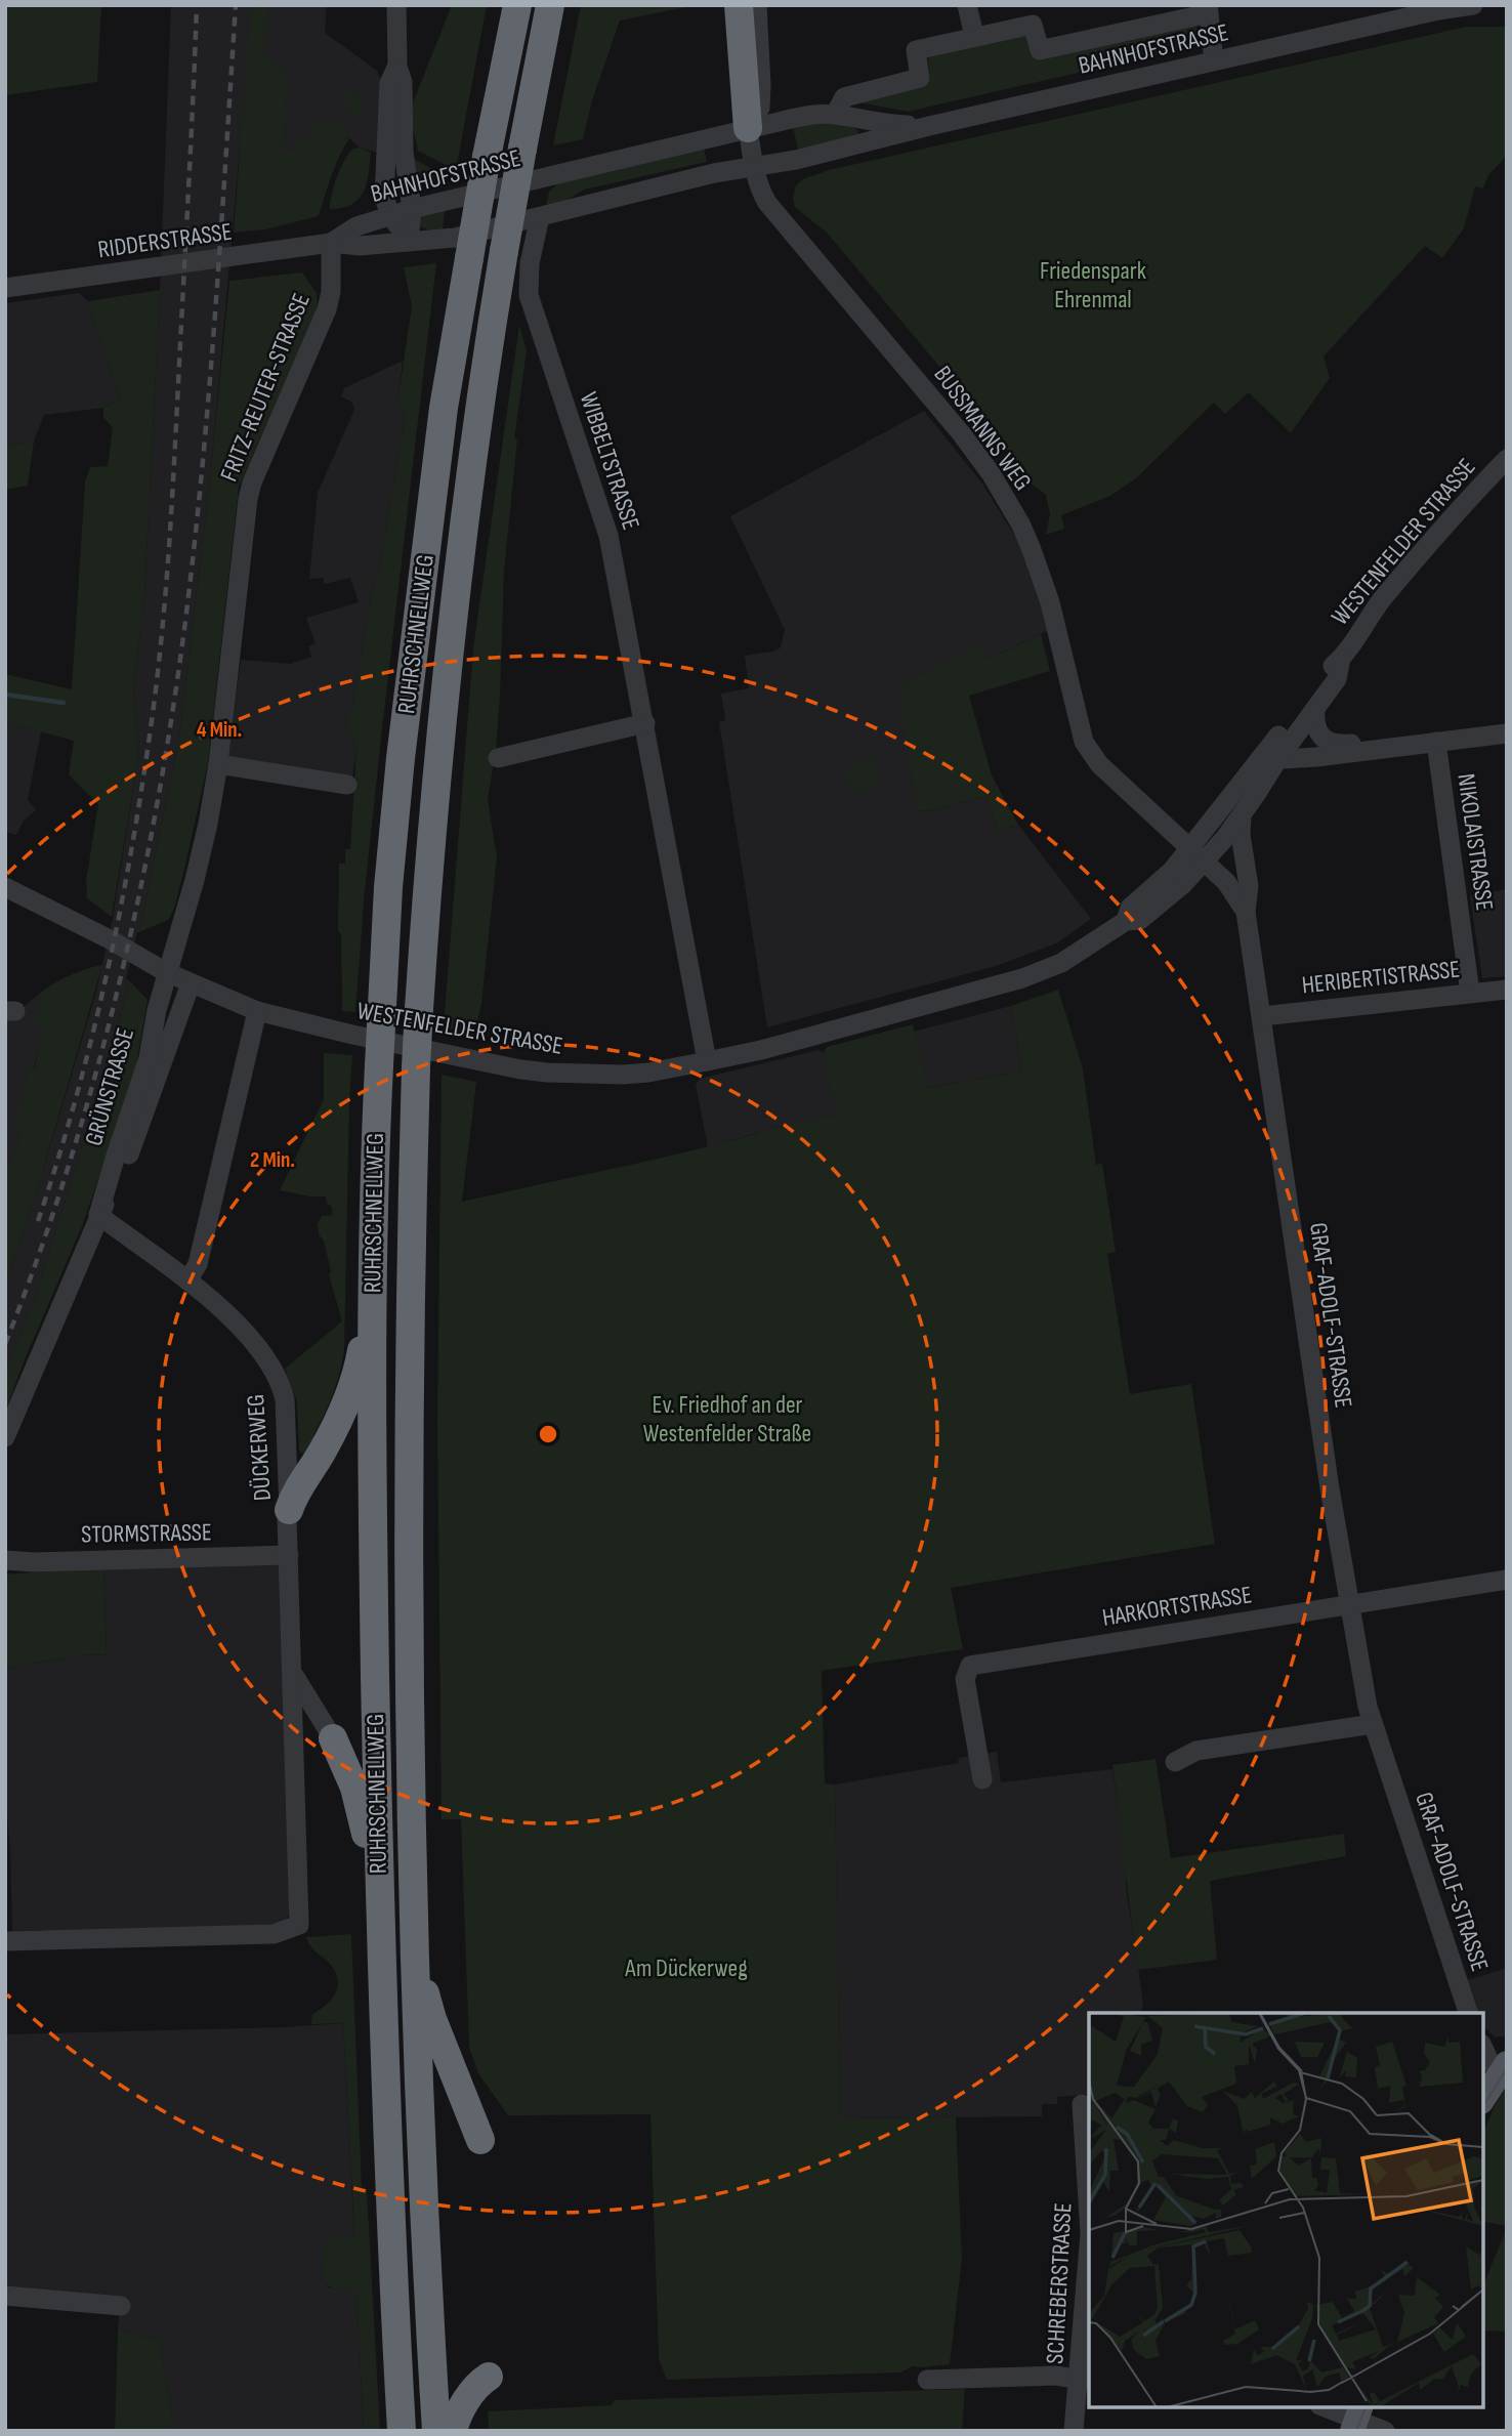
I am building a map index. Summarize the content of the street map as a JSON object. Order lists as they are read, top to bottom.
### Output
{
  "streets": {
    "highway": ["RUHRSCHNELLWEG"],
    "street": [
      "BAHNHOFSTRASSE",
      "RIDDERSTRASSE",
      "FRITZ-REUTER-STRASSE",
      "BUSSMANNS WEG",
      "WIBBELTSTRASSE",
      "WESTENFELDER STRASSE",
      "NIKOLAISTRASSE",
      "HERIBERTISTRASSE",
      "GRÜNSTRASSE",
      "GRAF-ADOLF-STRASSE",
      "DÜCKERWEG",
      "STORMSTRASSE",
      "HARKORTSTRASSE",
      "SCHREBERSTRASSE"
    ]
  },
  "crossings": [
    ["BAHNHOFSTRASSE", "RIDDERSTRASSE"],
    ["BAHNHOFSTRASSE", "FRITZ-REUTER-STRASSE"],
    ["BAHNHOFSTRASSE", "BUSSMANNS WEG"],
    ["BAHNHOFSTRASSE", "WIBBELTSTRASSE"],
    ["RIDDERSTRASSE", "FRITZ-REUTER-STRASSE"],
    ["FRITZ-REUTER-STRASSE", "WESTENFELDER STRASSE"],
    ["FRITZ-REUTER-STRASSE", "GRÜNSTRASSE"],
    ["BUSSMANNS WEG", "WESTENFELDER STRASSE"],
    ["BUSSMANNS WEG", "GRAF-ADOLF-STRASSE"],
    ["WIBBELTSTRASSE", "WESTENFELDER STRASSE"],
    ["WESTENFELDER STRASSE", "GRÜNSTRASSE"],
    ["WESTENFELDER STRASSE", "GRAF-ADOLF-STRASSE"],
    ["NIKOLAISTRASSE", "HERIBERTISTRASSE"],
    ["HERIBERTISTRASSE", "GRAF-ADOLF-STRASSE"],
    ["GRÜNSTRASSE", "DÜCKERWEG"],
    ["GRAF-ADOLF-STRASSE", "HARKORTSTRASSE"],
    ["DÜCKERWEG", "STORMSTRASSE"]
  ],
  "parks": ["Friedenspark Ehrenmal", "Ev. Friedhof an der Westenfelder Straße", "Am Dückerweg"],
  "rings": ["4 Min.", "2 Min."]
}
